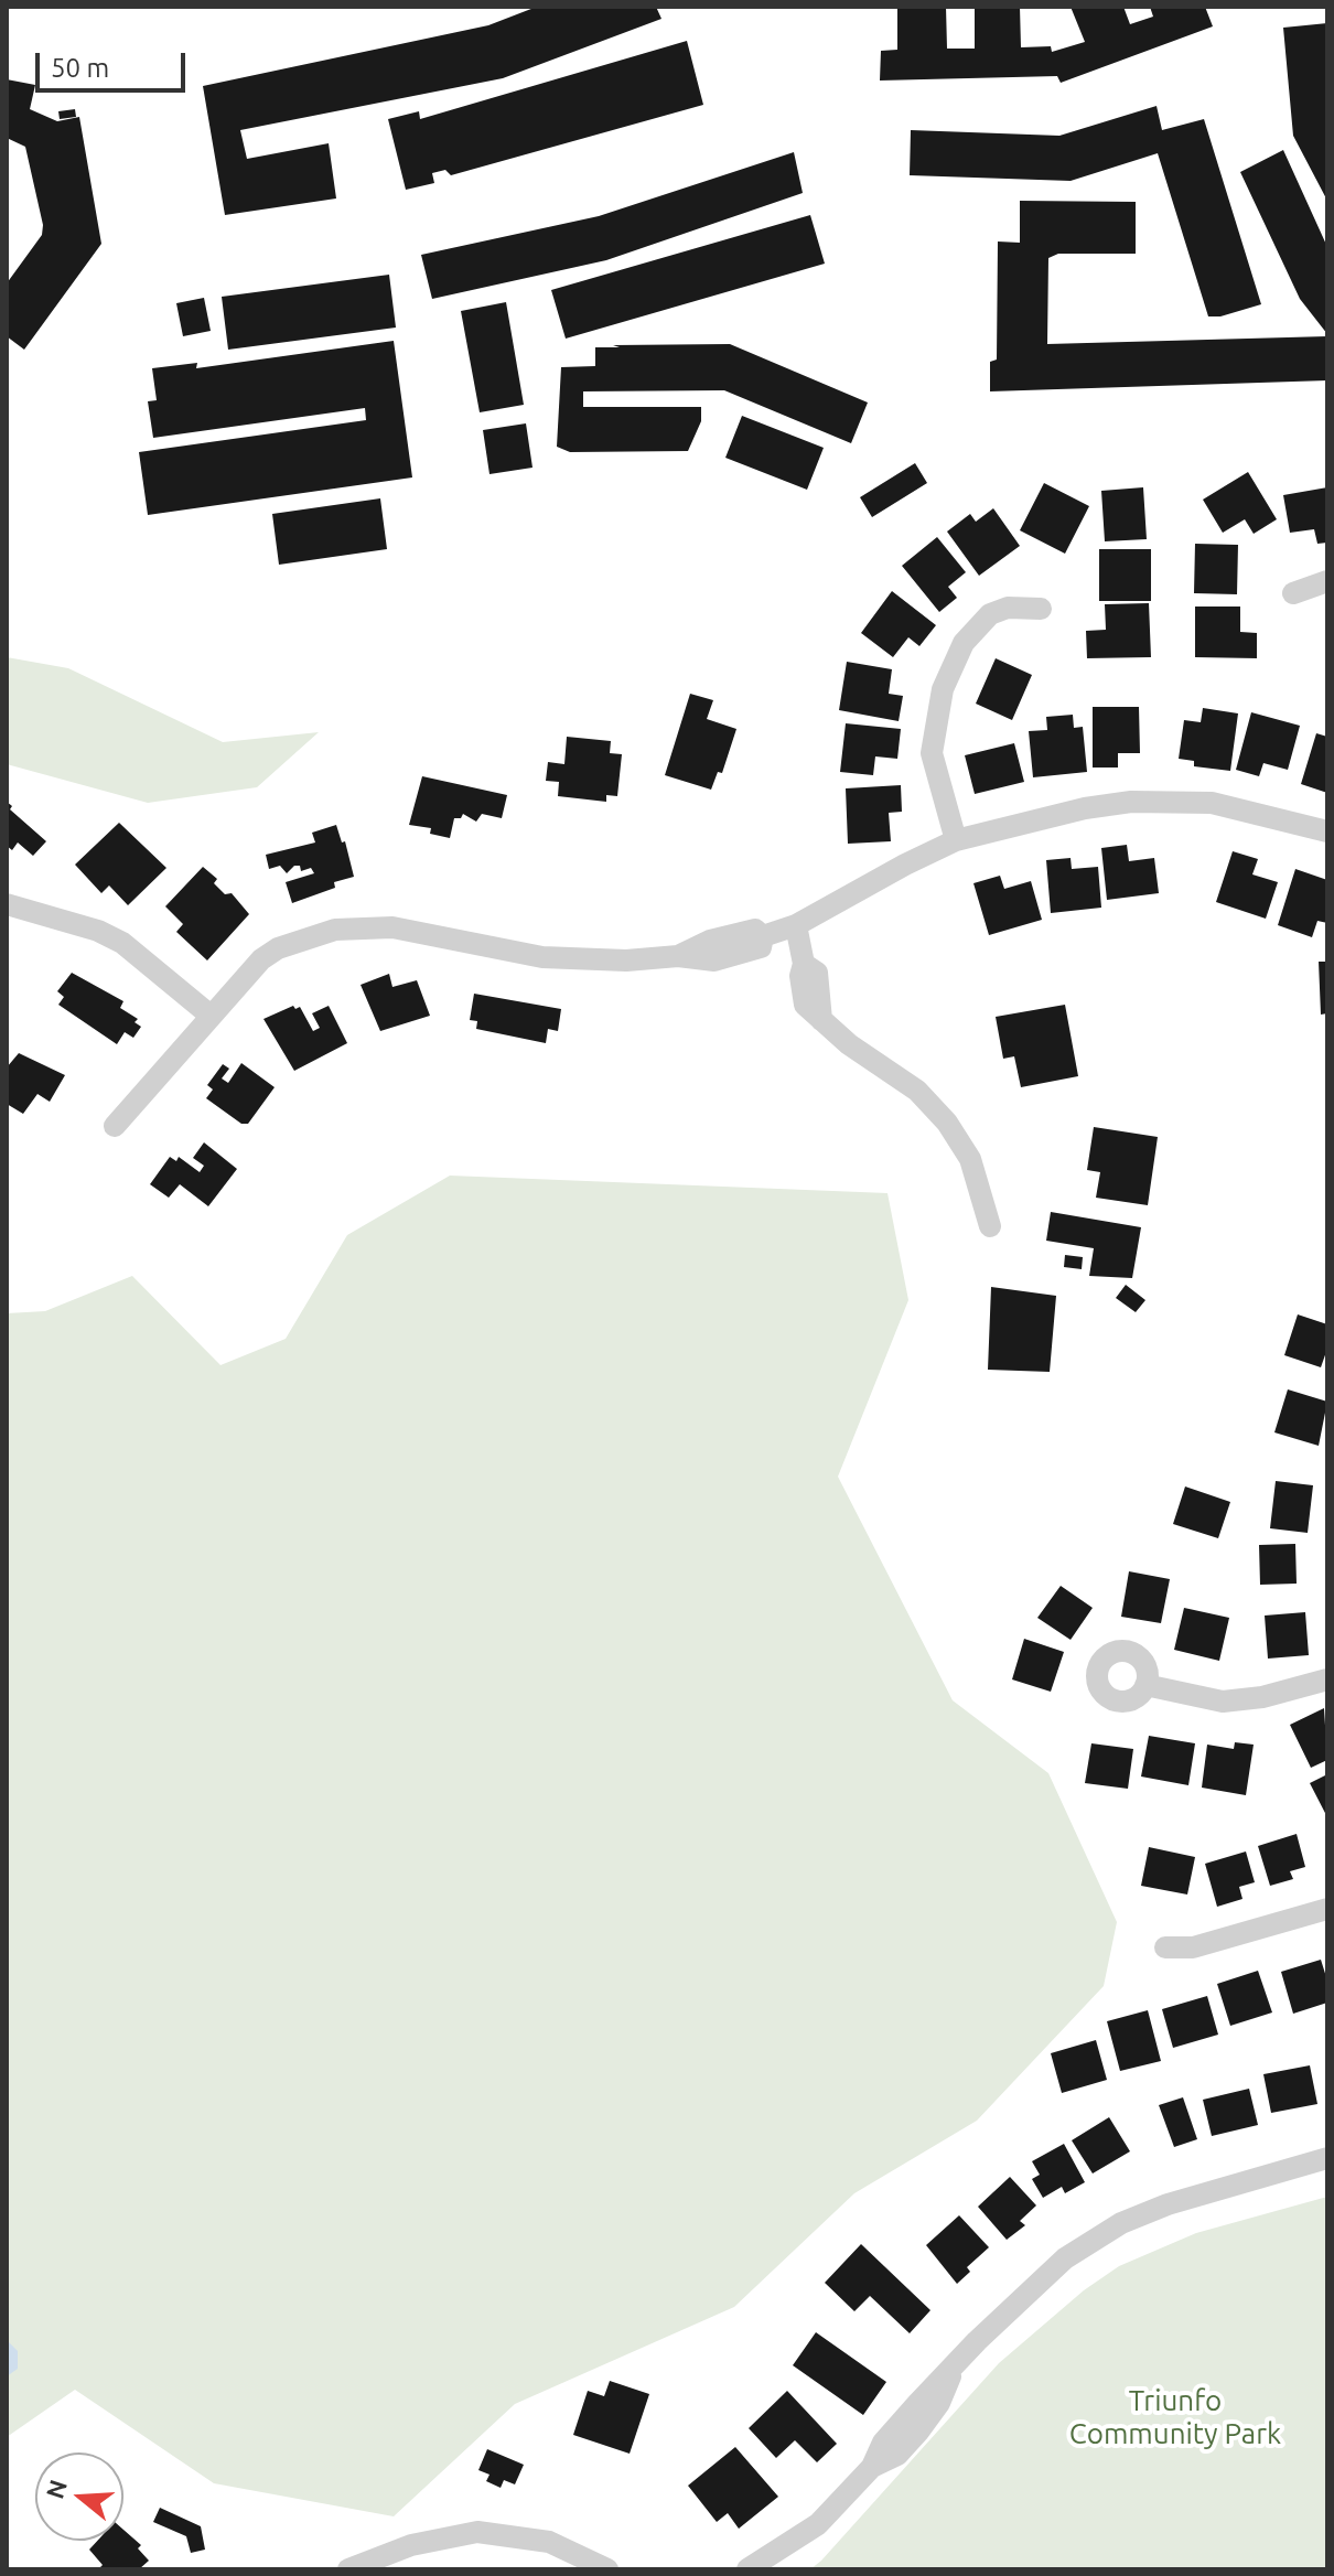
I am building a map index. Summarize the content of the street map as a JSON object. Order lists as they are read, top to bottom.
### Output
{
  "parks": ["Triunfo Community Park"],
  "scale_bar": "50 m",
  "north": "left"
}
